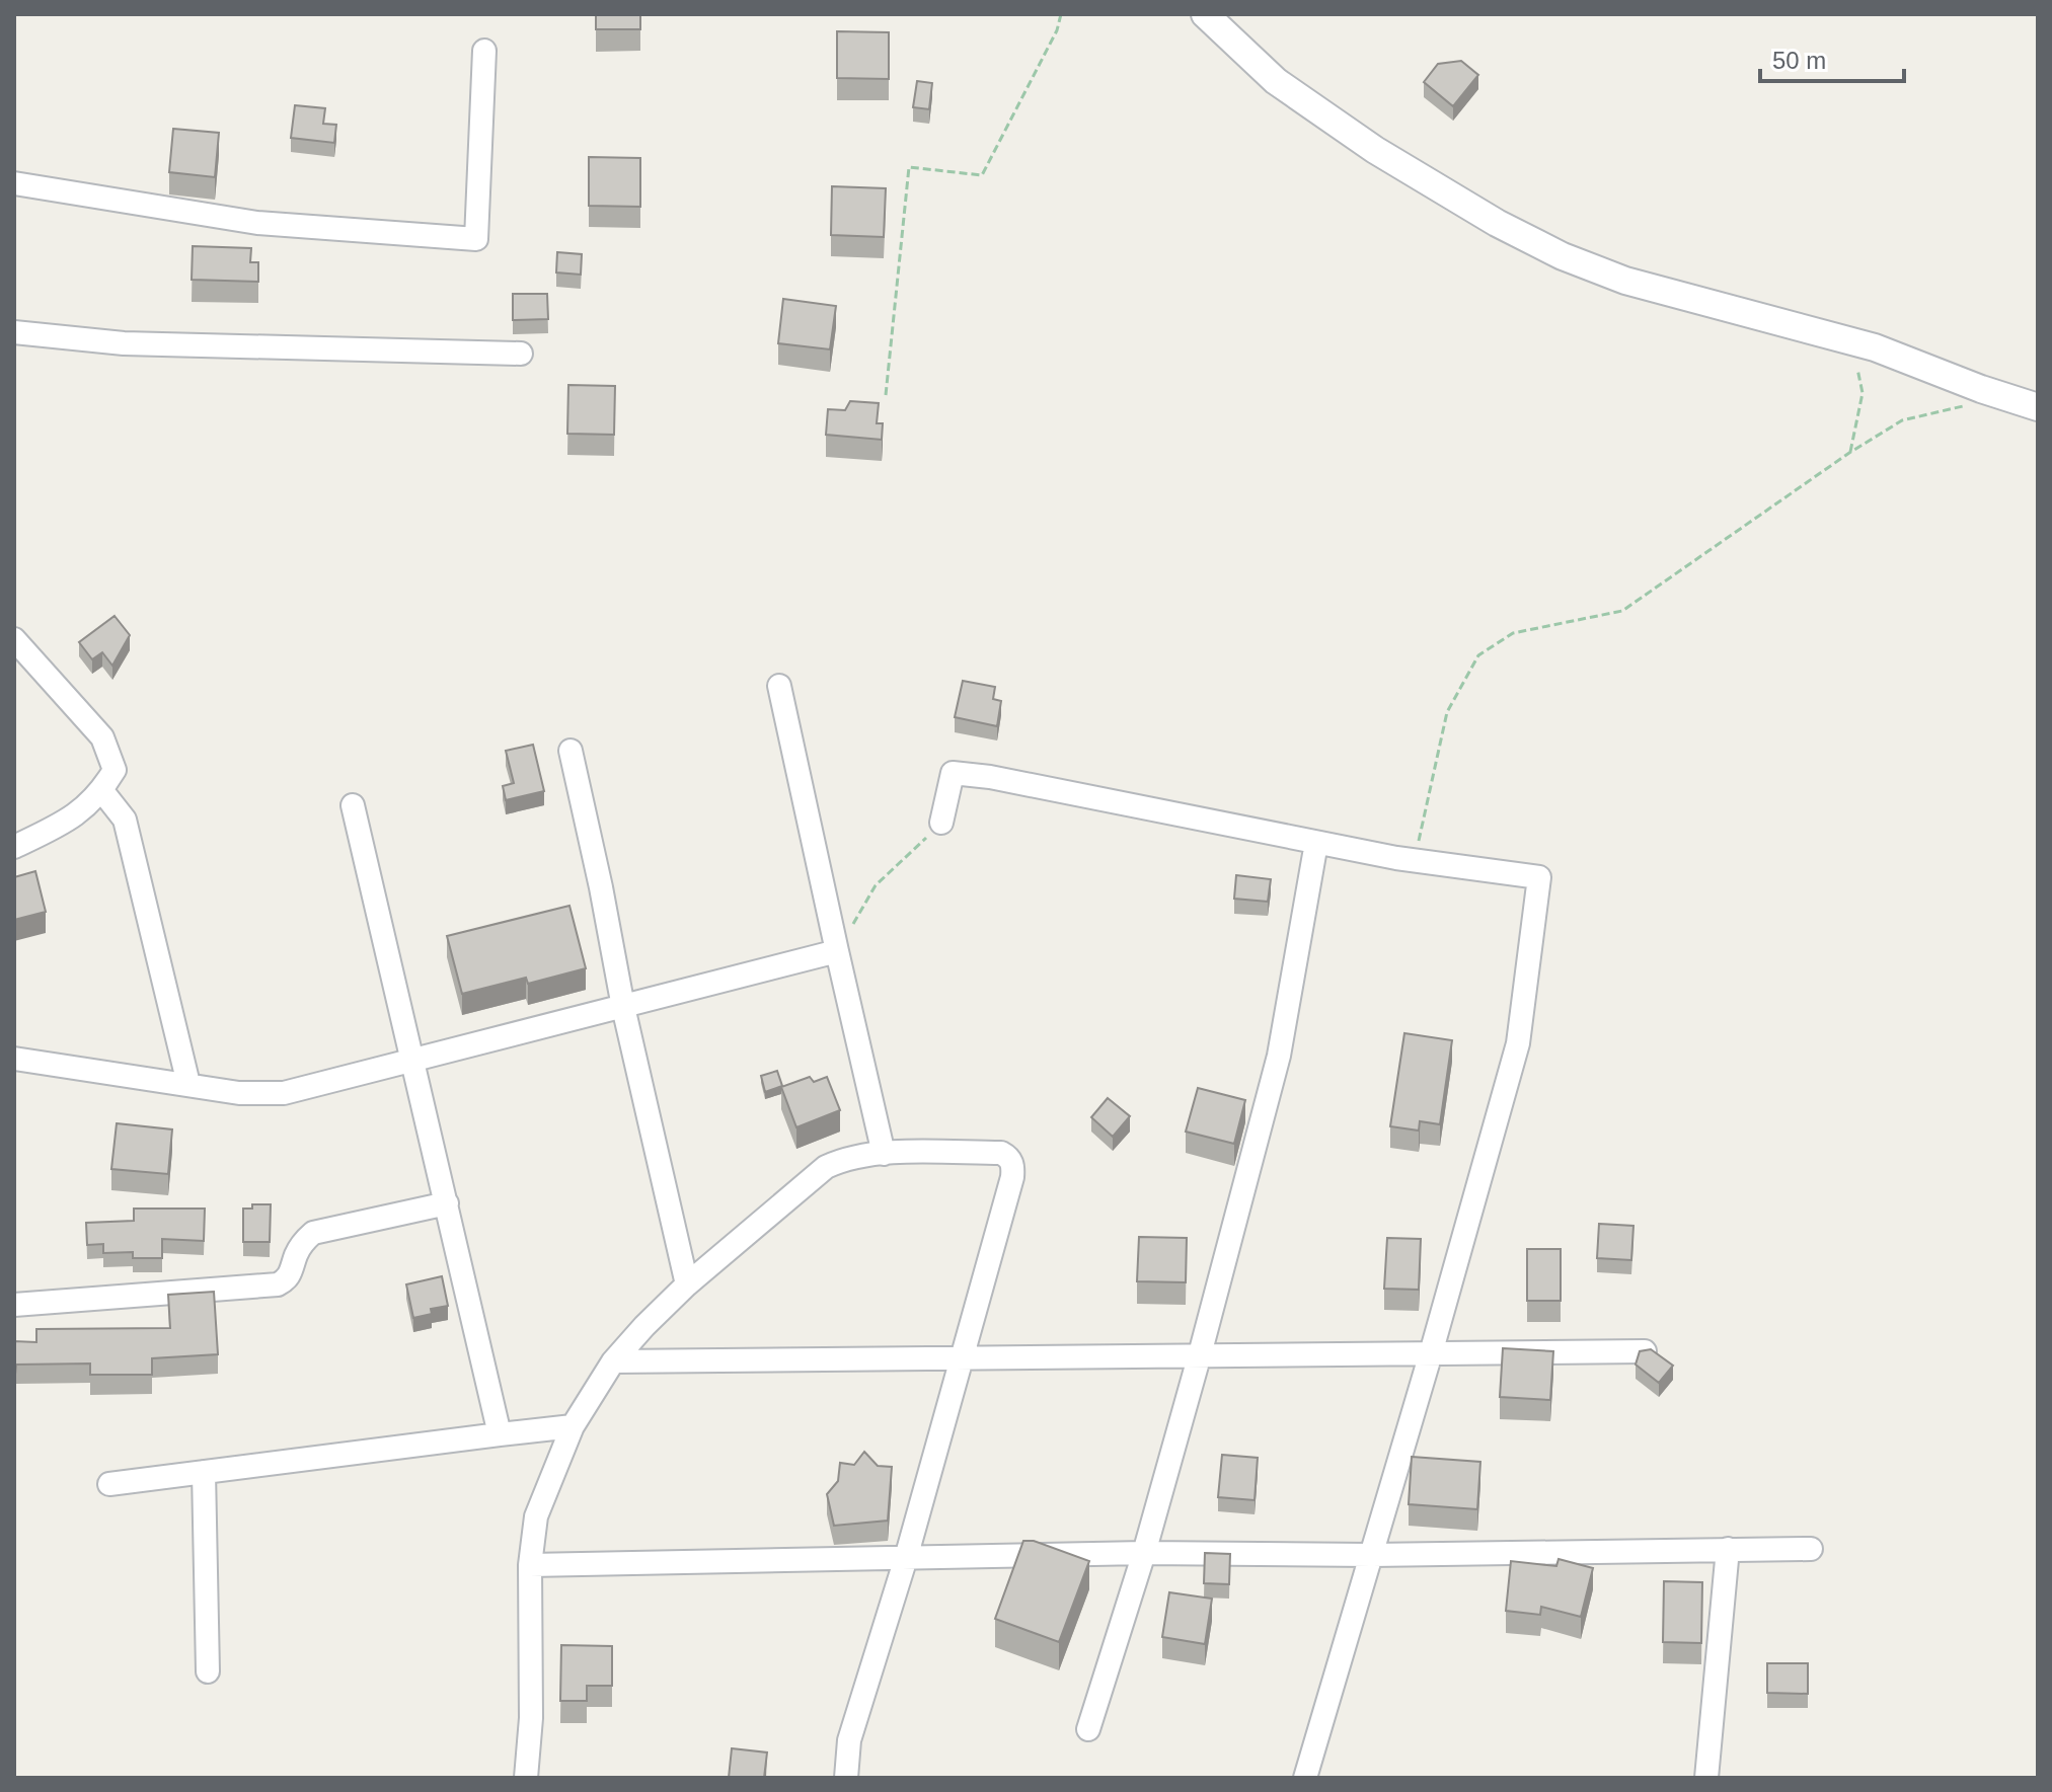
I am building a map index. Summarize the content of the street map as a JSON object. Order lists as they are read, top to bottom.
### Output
{
  "scale_bar": "50 m"
}
